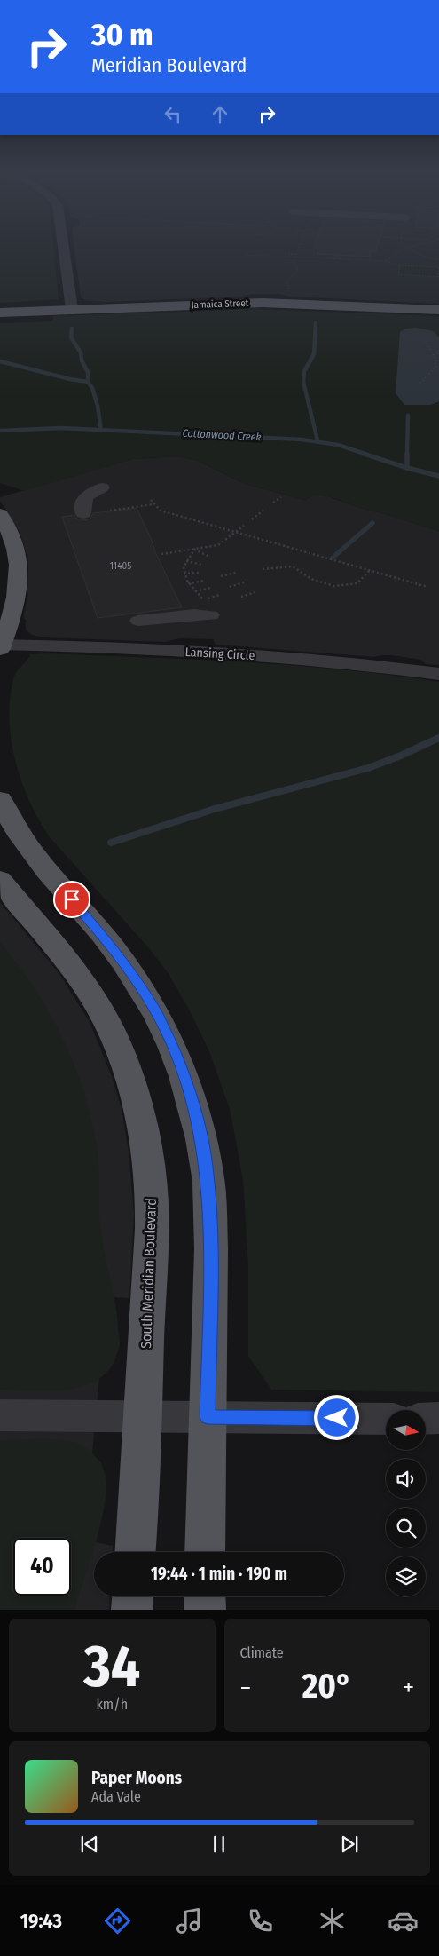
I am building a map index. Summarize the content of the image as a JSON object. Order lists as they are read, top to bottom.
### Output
{
  "streets": {
    "main road": ["Jamaica Street", "South Meridian Boulevard"],
    "street": ["Lansing Circle"]
  },
  "water": ["Cottonwood Creek"],
  "house_numbers": ["11405"],
  "north": "right",
  "page": {
    "turn": ["30 m", "Meridian Boulevard"],
    "limit": "40",
    "trip": "19:44 · 1 min · 190 m",
    "tile": [
      ["34", "km/h"],
      "Climate"
    ],
    "heat": ["−", "20°", "+"],
    "song": ["Paper Moons", "Ada Vale"],
    "tabs": "19:43"
  }
}
